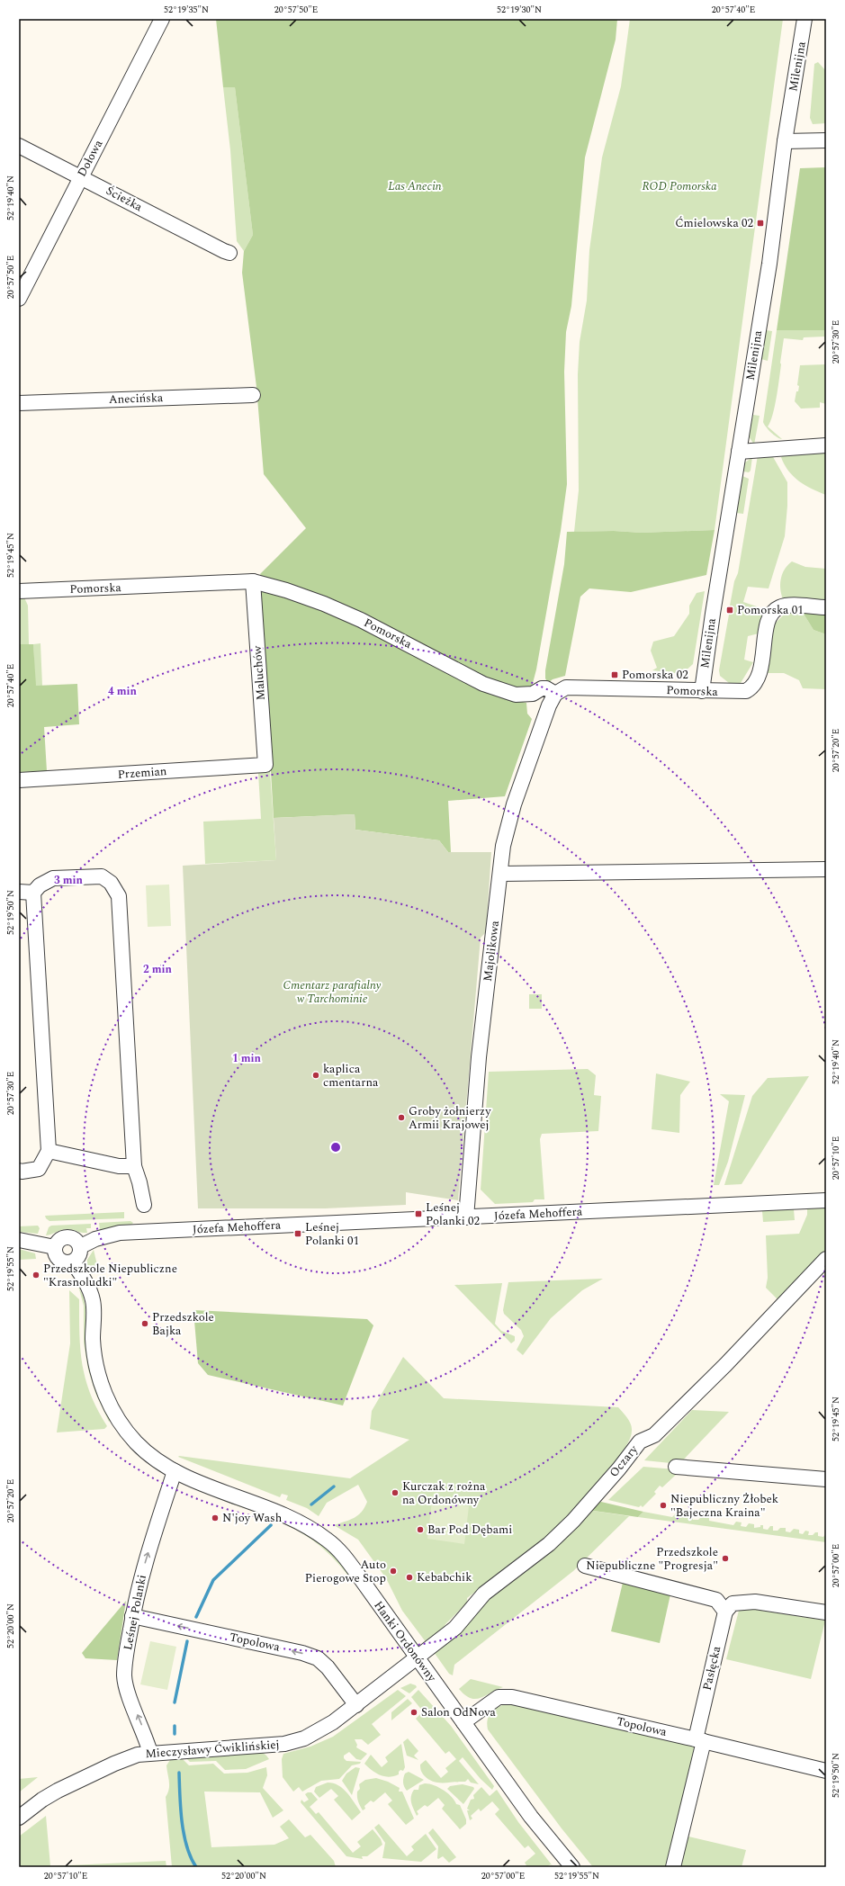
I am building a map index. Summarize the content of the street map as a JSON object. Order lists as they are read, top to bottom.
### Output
{
  "streets": {
    "street": [
      "Milenijna",
      "Dołowa",
      "Ścieżka",
      "Anecińska",
      "Pomorska",
      "Maluchów",
      "Przemian",
      "Majolikowa",
      "Józefa Mehoffera",
      "Oczary",
      "Leśnej Polanki",
      "Hanki Ordonówny",
      "Topolowa",
      "Pasłęcka",
      "Mieczysławy Ćwiklińskiej"
    ]
  },
  "crossings": [
    ["Milenijna", "Pomorska"],
    ["Dołowa", "Ścieżka"],
    ["Pomorska", "Maluchów"],
    ["Pomorska", "Majolikowa"],
    ["Maluchów", "Przemian"],
    ["Majolikowa", "Józefa Mehoffera"],
    ["Józefa Mehoffera", "Hanki Ordonówny"],
    ["Oczary", "Hanki Ordonówny"],
    ["Oczary", "Mieczysławy Ćwiklińskiej"],
    ["Leśnej Polanki", "Hanki Ordonówny"],
    ["Leśnej Polanki", "Topolowa"],
    ["Leśnej Polanki", "Mieczysławy Ćwiklińskiej"],
    ["Hanki Ordonówny", "Topolowa"],
    ["Hanki Ordonówny", "Mieczysławy Ćwiklińskiej"],
    ["Topolowa", "Pasłęcka"],
    ["Topolowa", "Mieczysławy Ćwiklińskiej"]
  ],
  "one_way": ["Leśnej Polanki", "Topolowa"],
  "parks": ["Las Anecin", "ROD Pomorska", "Cmentarz parafialny w Tarchominie"],
  "places": {
    "transit": [
      "Ćmielowska 02",
      "Pomorska 01",
      "Pomorska 02",
      "Leśnej Polanki 02",
      "Leśnej Polanki 01"
    ],
    "other": [
      "kaplica cmentarna",
      "Groby żołnierzy Armii Krajowej",
      "Przedszkole Niepubliczne \"Krasnoludki\"",
      "Przedszkole Bajka",
      "Kurczak z rożna na Ordonówny",
      "Niepubliczny Żłobek \"Bajeczna Kraina\"",
      "N'joy Wash",
      "Bar Pod Dębami",
      "Przedszkole Niepubliczne \"Progresja\"",
      "Auto Pierogowe Stop",
      "Kebabchik",
      "Salon OdNova"
    ]
  },
  "coordinates": [
    "52°19'35\"N",
    "20°57'50\"E",
    "52°19'30\"N",
    "20°57'40\"E",
    "52°19'40\"N",
    "20°57'30\"E",
    "52°19'45\"N",
    "20°57'20\"E",
    "52°19'50\"N",
    "20°57'10\"E",
    "52°19'55\"N",
    "20°57'00\"E",
    "52°20'00\"N"
  ],
  "rings": [
    "4 min",
    "3 min",
    "2 min",
    "1 min"
  ]
}
